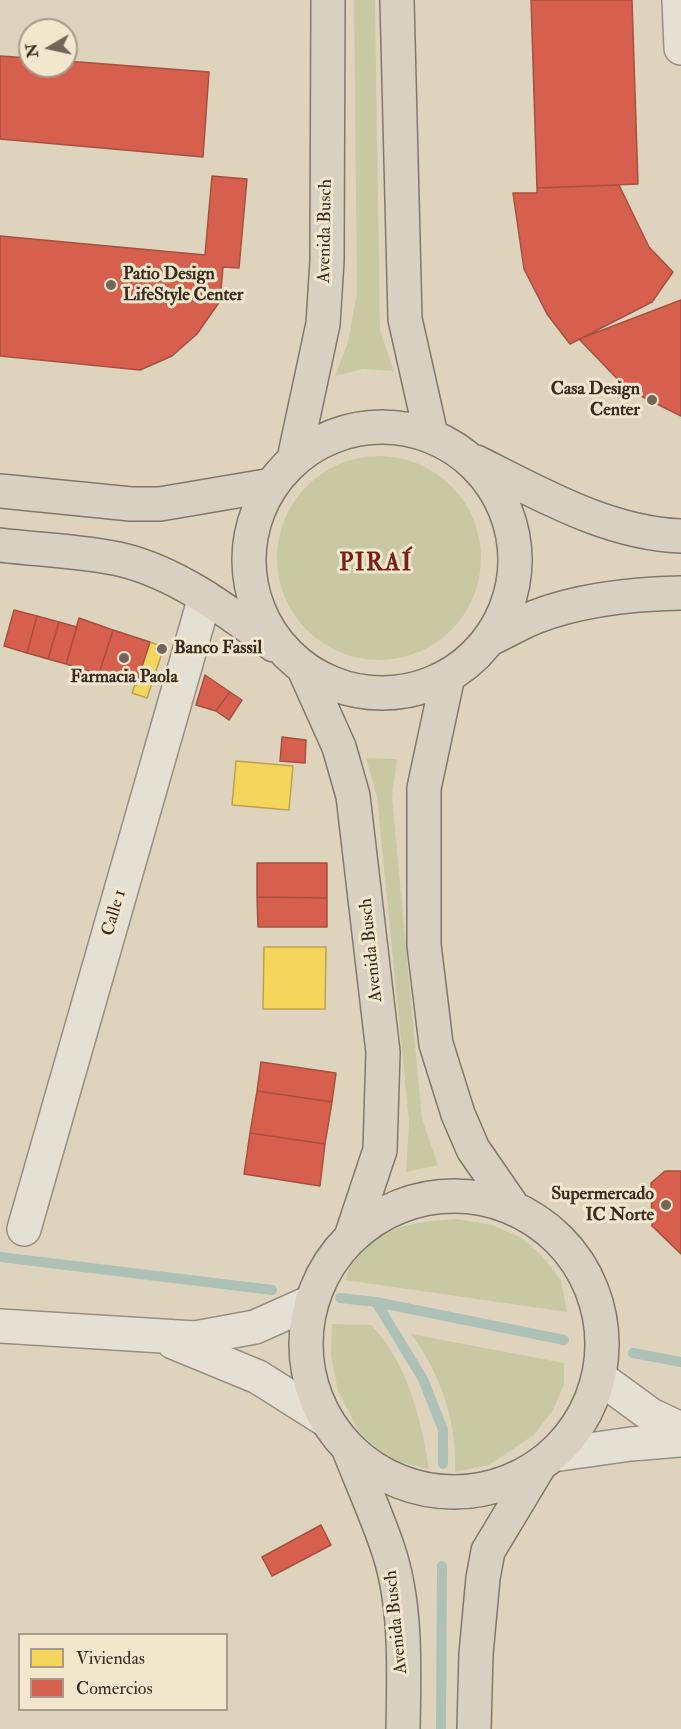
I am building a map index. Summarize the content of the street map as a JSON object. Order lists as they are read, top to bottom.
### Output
{
  "streets": {
    "main road": ["Avenida Busch"],
    "street": ["Calle 1"]
  },
  "districts": ["PIRAÍ"],
  "places": [
    "Patio Design LifeStyle Center",
    "Casa Design Center",
    "Banco Fassil",
    "Farmacia Paola",
    "Supermercado IC Norte"
  ],
  "legend": ["Viviendas", "Comercios"],
  "north": "left"
}
